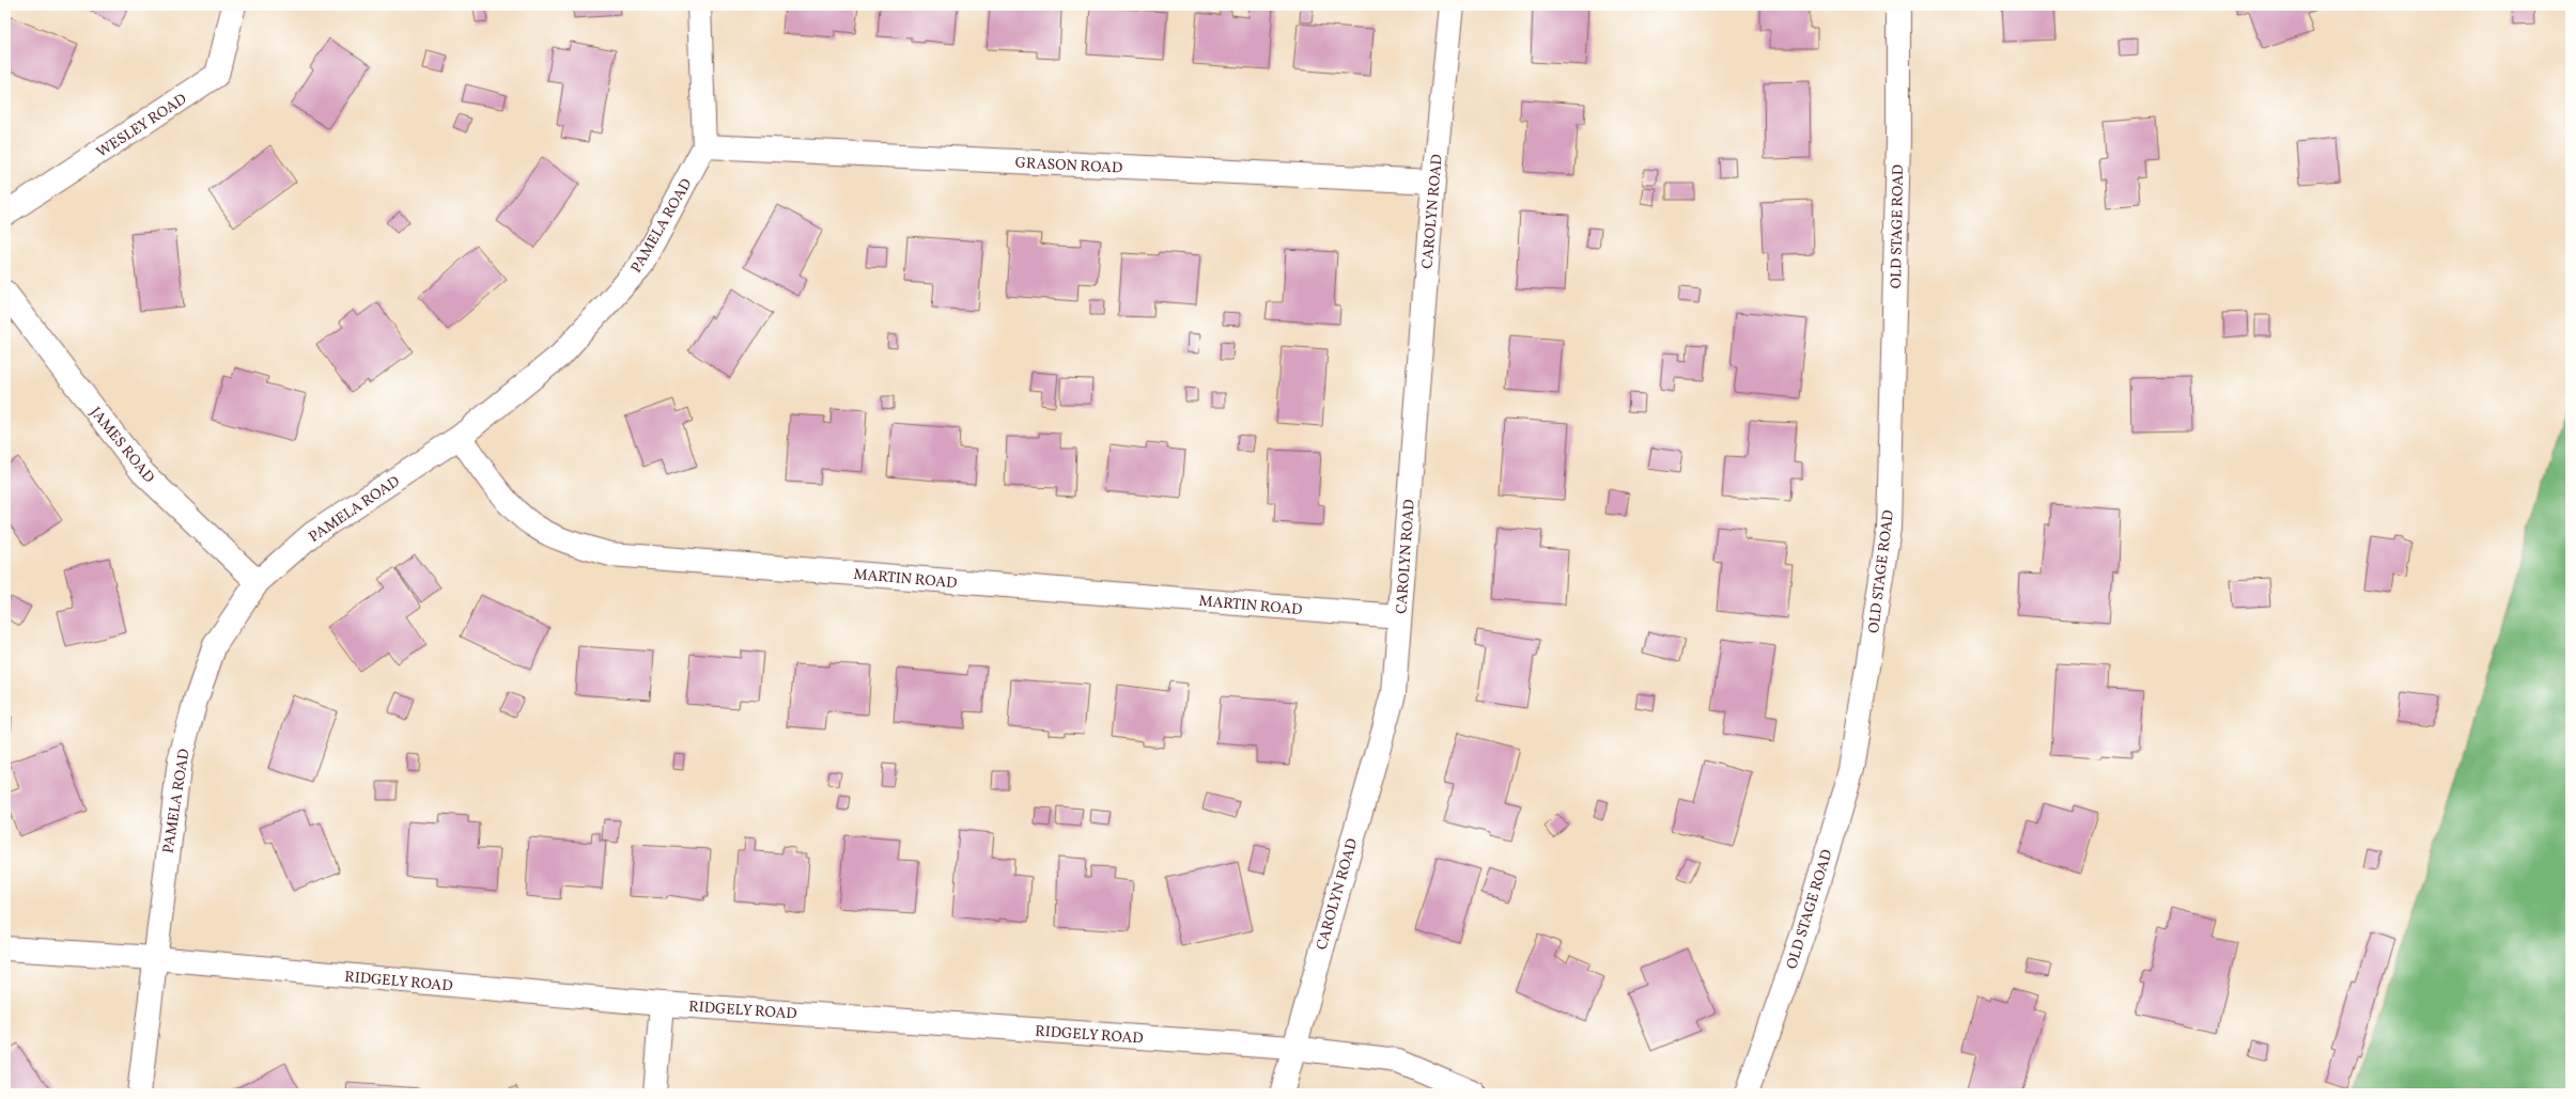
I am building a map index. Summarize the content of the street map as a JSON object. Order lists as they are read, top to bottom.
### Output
{
  "streets": {
    "street": [
      "WESLEY ROAD",
      "GRASON ROAD",
      "CAROLYN ROAD",
      "PAMELA ROAD",
      "OLD STAGE ROAD",
      "JAMES ROAD",
      "MARTIN ROAD",
      "RIDGELY ROAD"
    ]
  },
  "crossings": [
    ["GRASON ROAD", "CAROLYN ROAD"],
    ["GRASON ROAD", "PAMELA ROAD"],
    ["CAROLYN ROAD", "MARTIN ROAD"],
    ["CAROLYN ROAD", "RIDGELY ROAD"],
    ["PAMELA ROAD", "JAMES ROAD"],
    ["PAMELA ROAD", "MARTIN ROAD"],
    ["PAMELA ROAD", "RIDGELY ROAD"]
  ]
}
